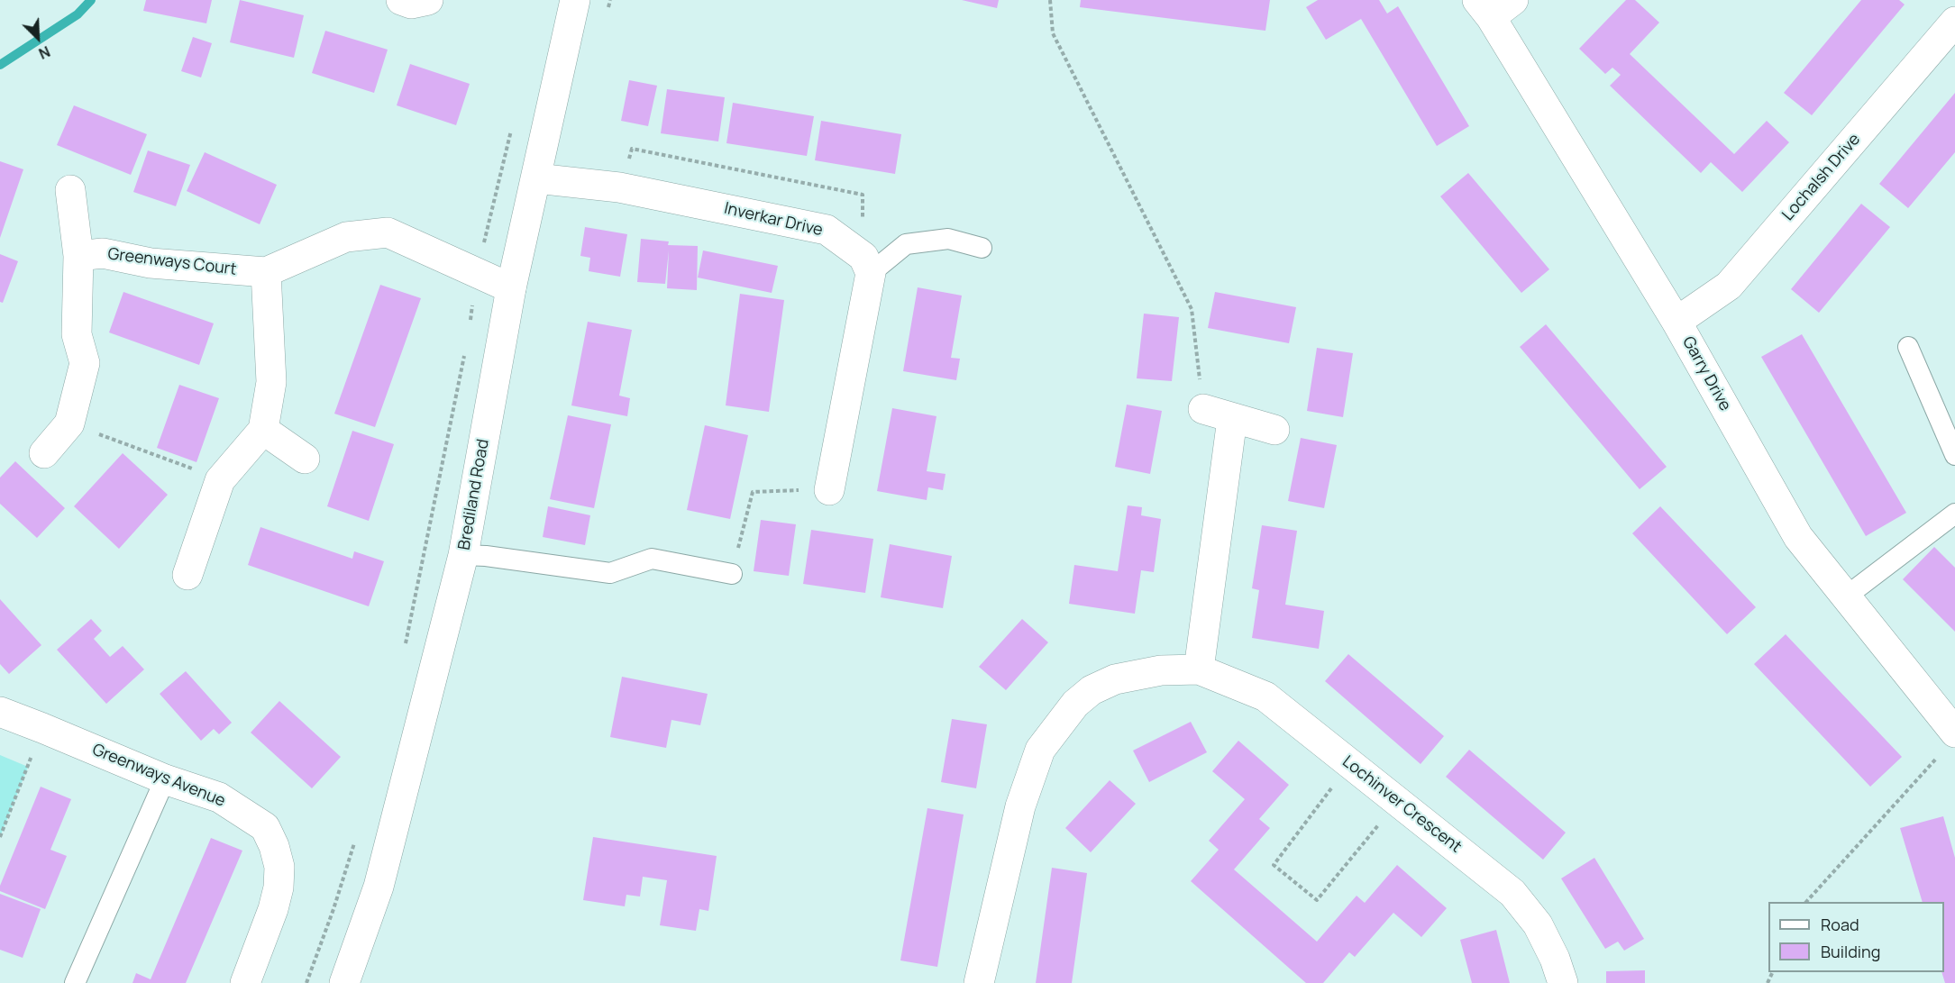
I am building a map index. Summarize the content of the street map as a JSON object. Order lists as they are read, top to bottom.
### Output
{
  "streets": {
    "street": [
      "Lochalsh Drive",
      "Inverkar Drive",
      "Greenways Court",
      "Garry Drive",
      "Brediland Road",
      "Greenways Avenue",
      "Lochinver Crescent"
    ]
  },
  "crossings": [
    ["Lochalsh Drive", "Garry Drive"],
    ["Inverkar Drive", "Brediland Road"],
    ["Greenways Court", "Brediland Road"]
  ],
  "legend": ["Road", "Building"],
  "north": "bottom right"
}
